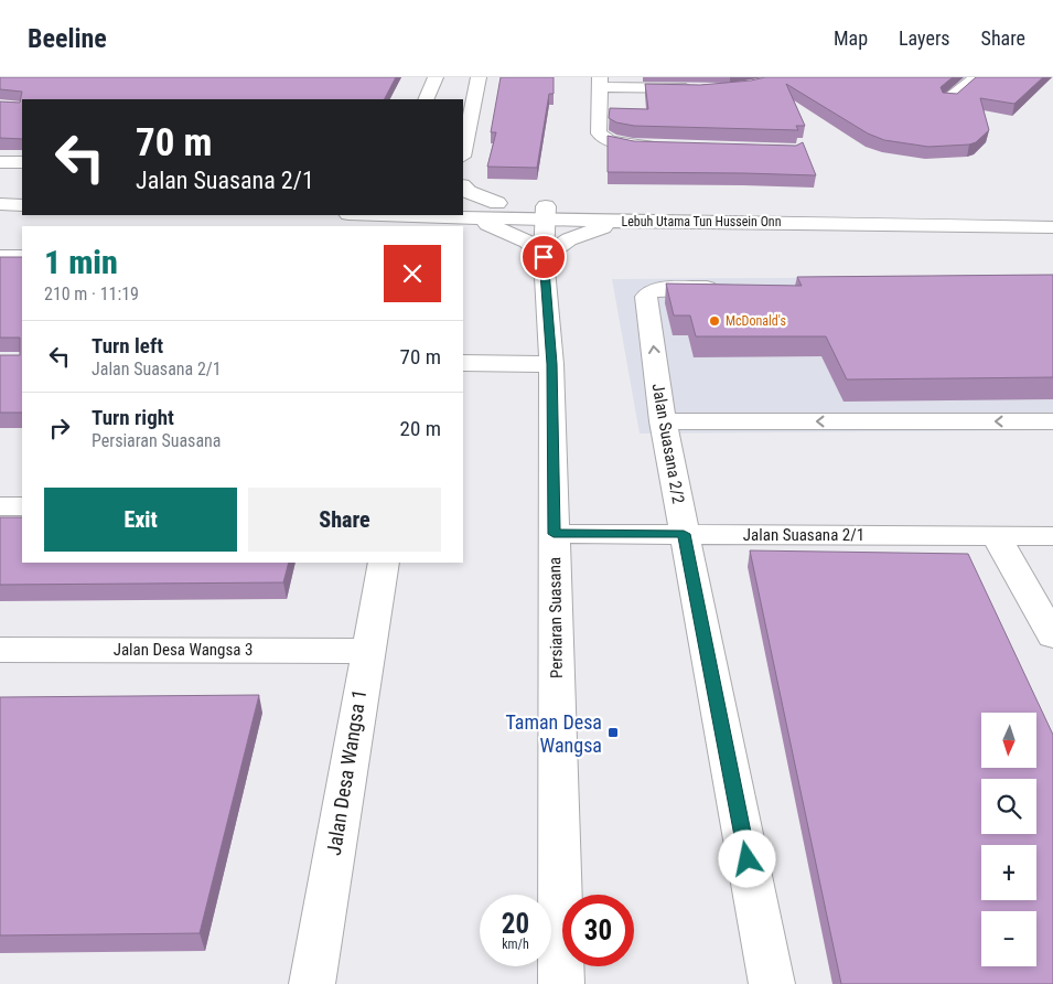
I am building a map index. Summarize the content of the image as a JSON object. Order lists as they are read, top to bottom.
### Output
{
  "streets": {
    "street": [
      "Lebuh Utama Tun Hussein Onn",
      "Jalan Suasana 2/2",
      "Jalan Suasana 2/1",
      "Persiaran Suasana",
      "Jalan Desa Wangsa 3",
      "Jalan Desa Wangsa 1"
    ]
  },
  "crossings": [
    ["Lebuh Utama Tun Hussein Onn", "Persiaran Suasana"],
    ["Jalan Suasana 2/2", "Jalan Suasana 2/1"],
    ["Jalan Suasana 2/1", "Persiaran Suasana"],
    ["Jalan Desa Wangsa 3", "Jalan Desa Wangsa 1"]
  ],
  "places": {
    "other": ["McDonald's"],
    "transit": ["Taman Desa Wangsa"]
  },
  "north": "bottom",
  "page": {
    "header": "Beeline",
    "nav": ["Map", "Layers", "Share"],
    "turn": ["70 m", "Jalan Suasana 2/1"],
    "heading": ["1 min", "210 m · 11:19"],
    "list": [
      {
        "name": "Turn left",
        "note": "Jalan Suasana 2/1",
        "value": "70 m"
      },
      {
        "name": "Turn right",
        "note": "Persiaran Suasana",
        "value": "20 m"
      }
    ],
    "buttons": ["Exit", "Share"],
    "map_buttons": ["+", "−"],
    "speed": "20 km/h",
    "limit": "30"
  }
}
